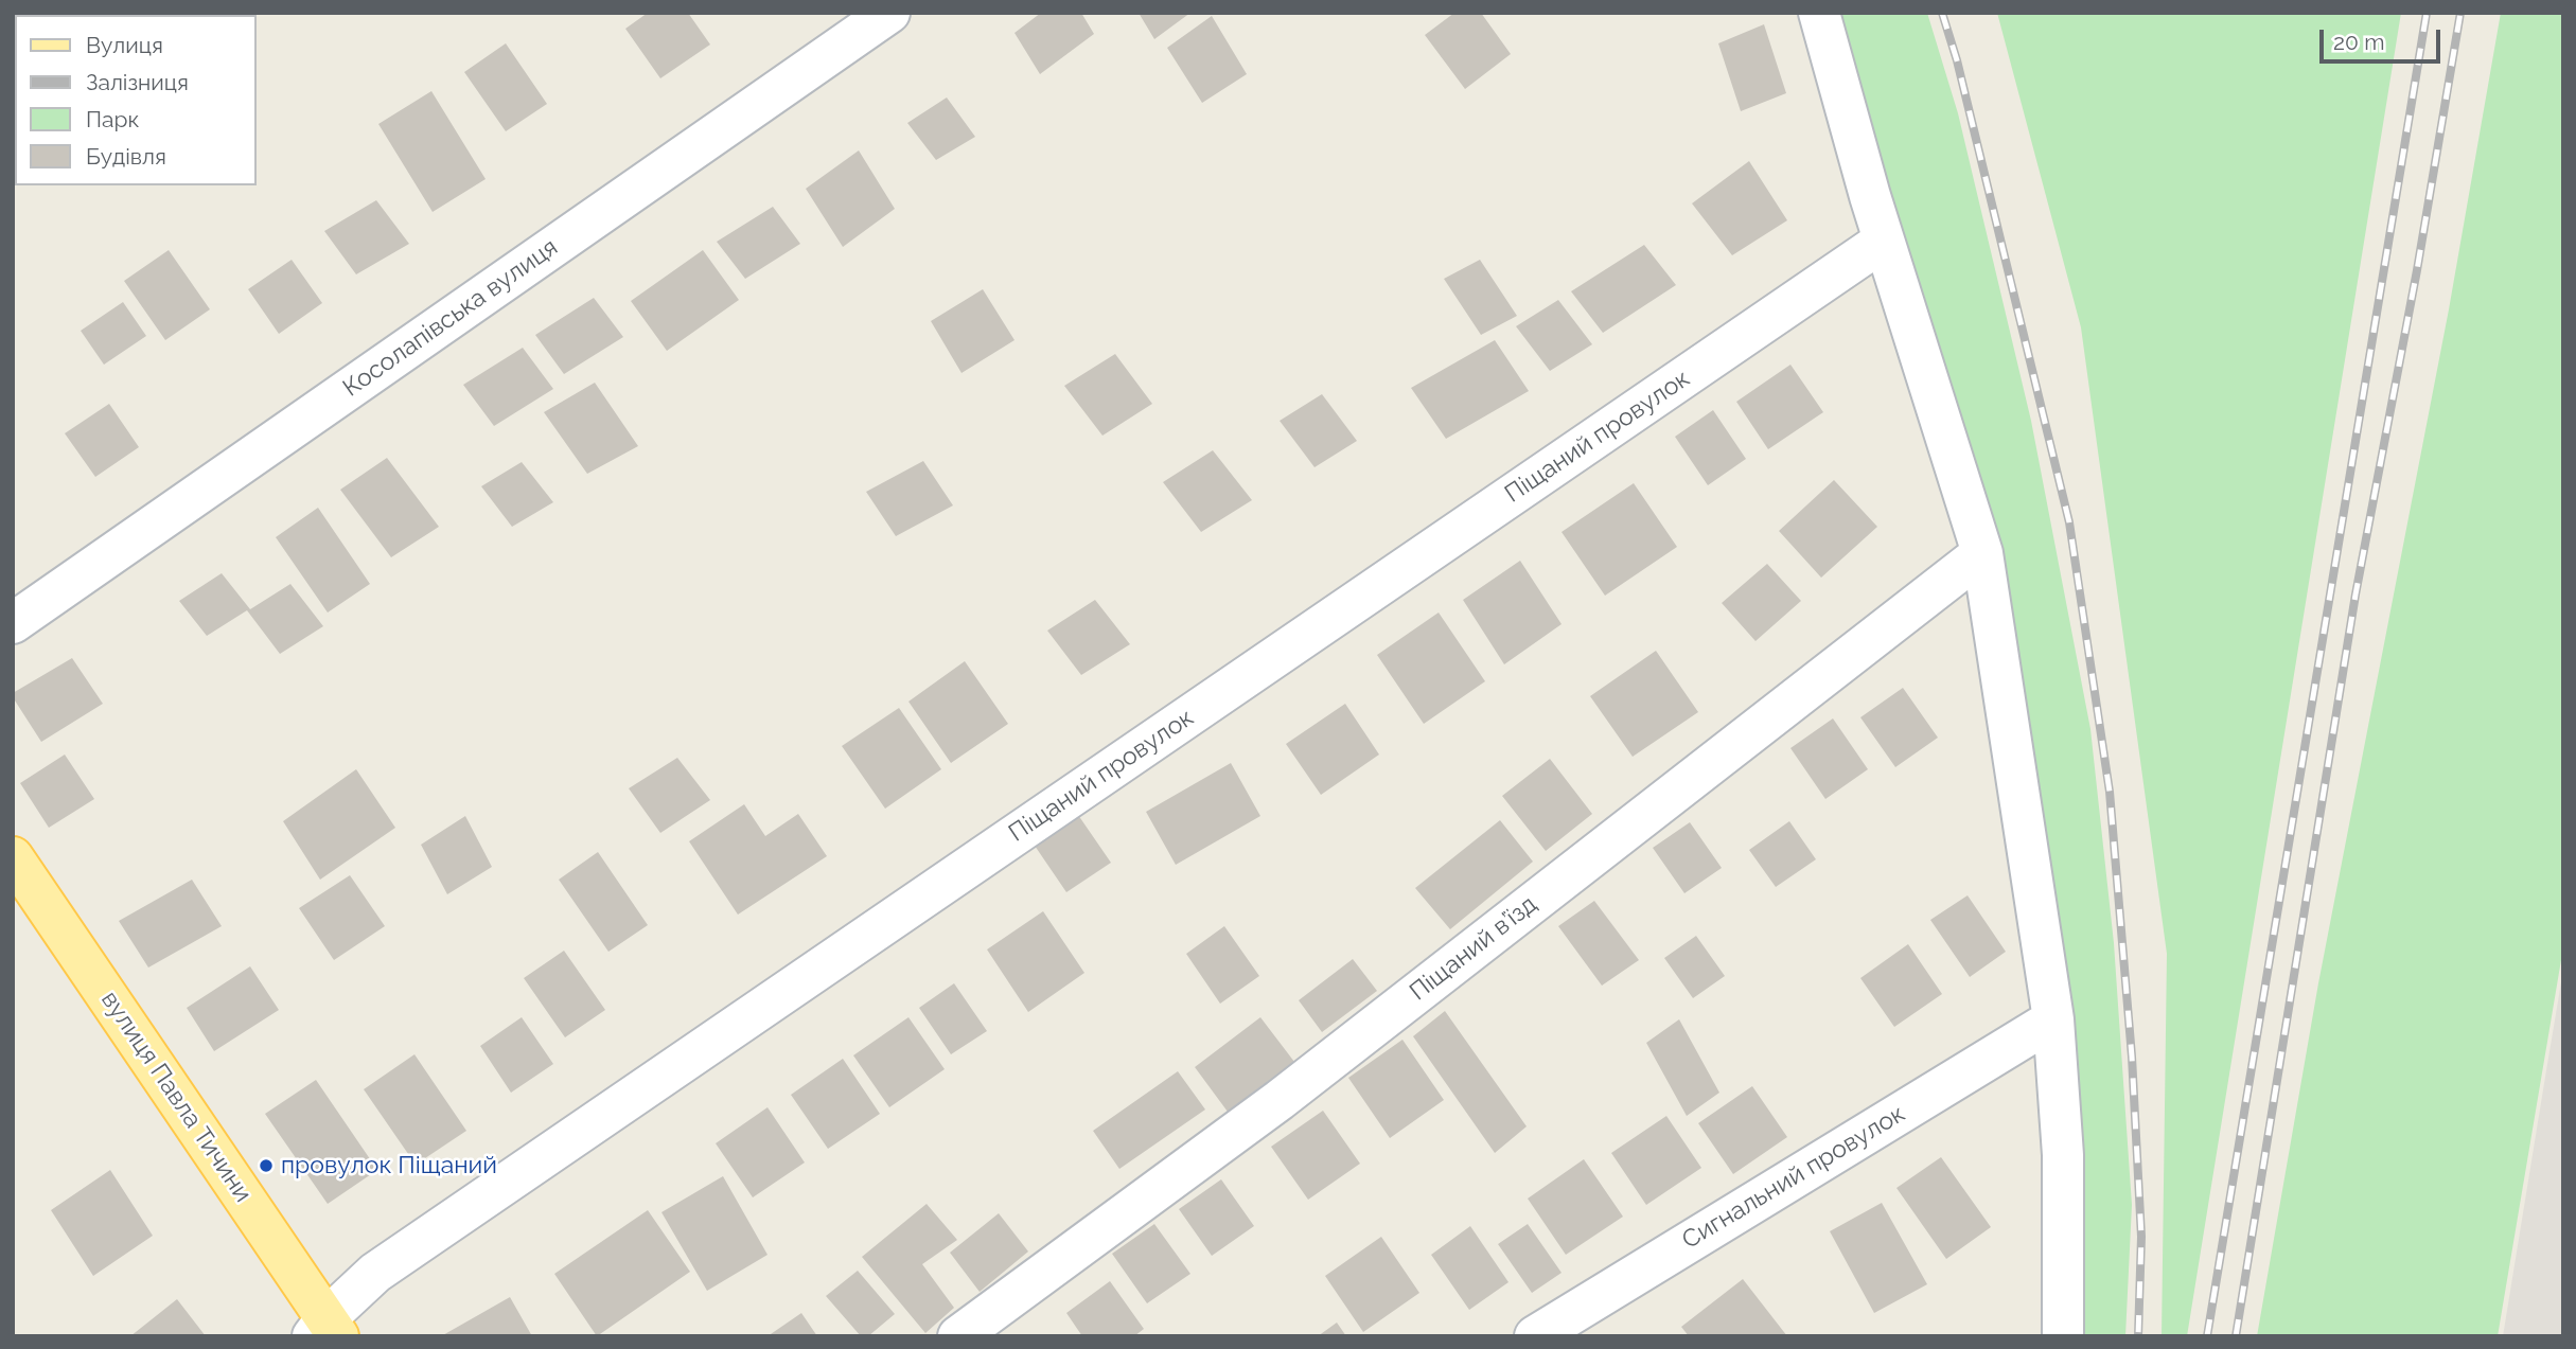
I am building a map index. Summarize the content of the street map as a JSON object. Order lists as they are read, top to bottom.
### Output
{
  "streets": {
    "main road": ["вулиця Павла Тичини"],
    "street": [
      "Косолапівська вулиця",
      "Піщаний провулок",
      "Піщаний в’їзд",
      "Сигнальний провулок"
    ]
  },
  "crossings": [
    ["Піщаний провулок", "вулиця Павла Тичини"]
  ],
  "places": ["провулок Піщаний"],
  "legend": [
    "Вулиця",
    "Залізниця",
    "Парк",
    "Будівля"
  ],
  "scale_bar": "20 m"
}
